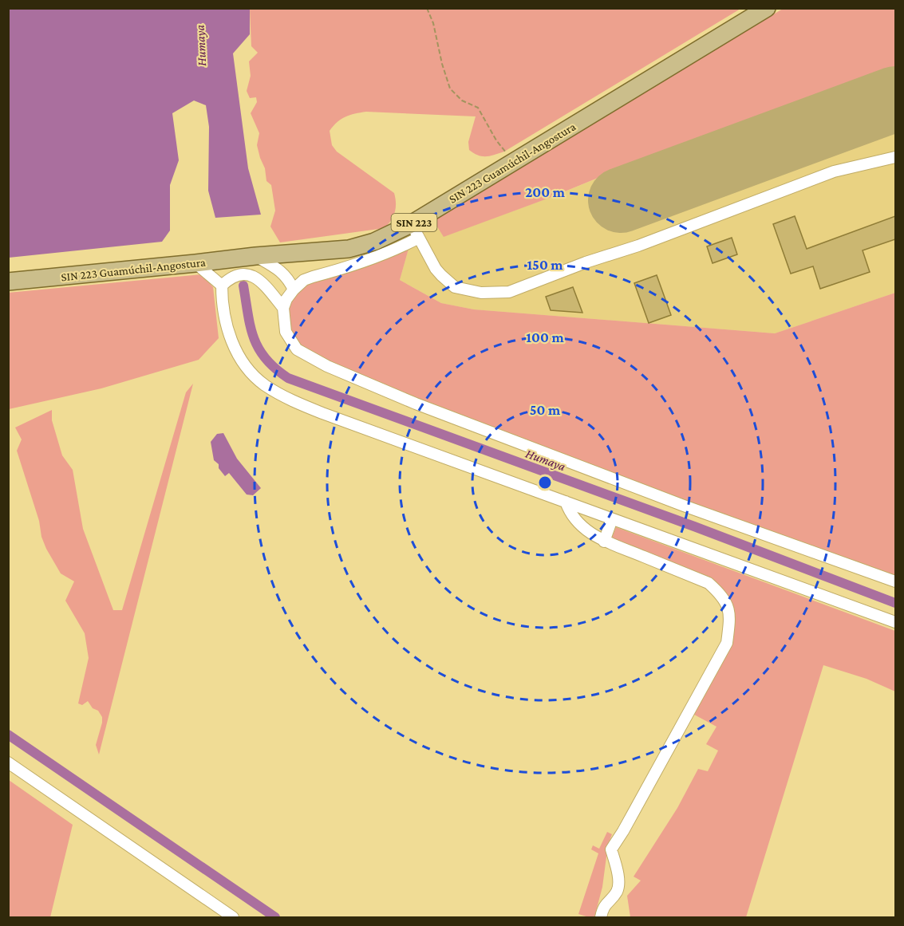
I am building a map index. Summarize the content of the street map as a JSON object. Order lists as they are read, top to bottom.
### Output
{
  "streets": {
    "main road": ["SIN 223 Guamúchil-Angostura", "SIN 223"]
  },
  "water": ["Humaya"],
  "rings": [
    "200 m",
    "150 m",
    "100 m",
    "50 m"
  ]
}
